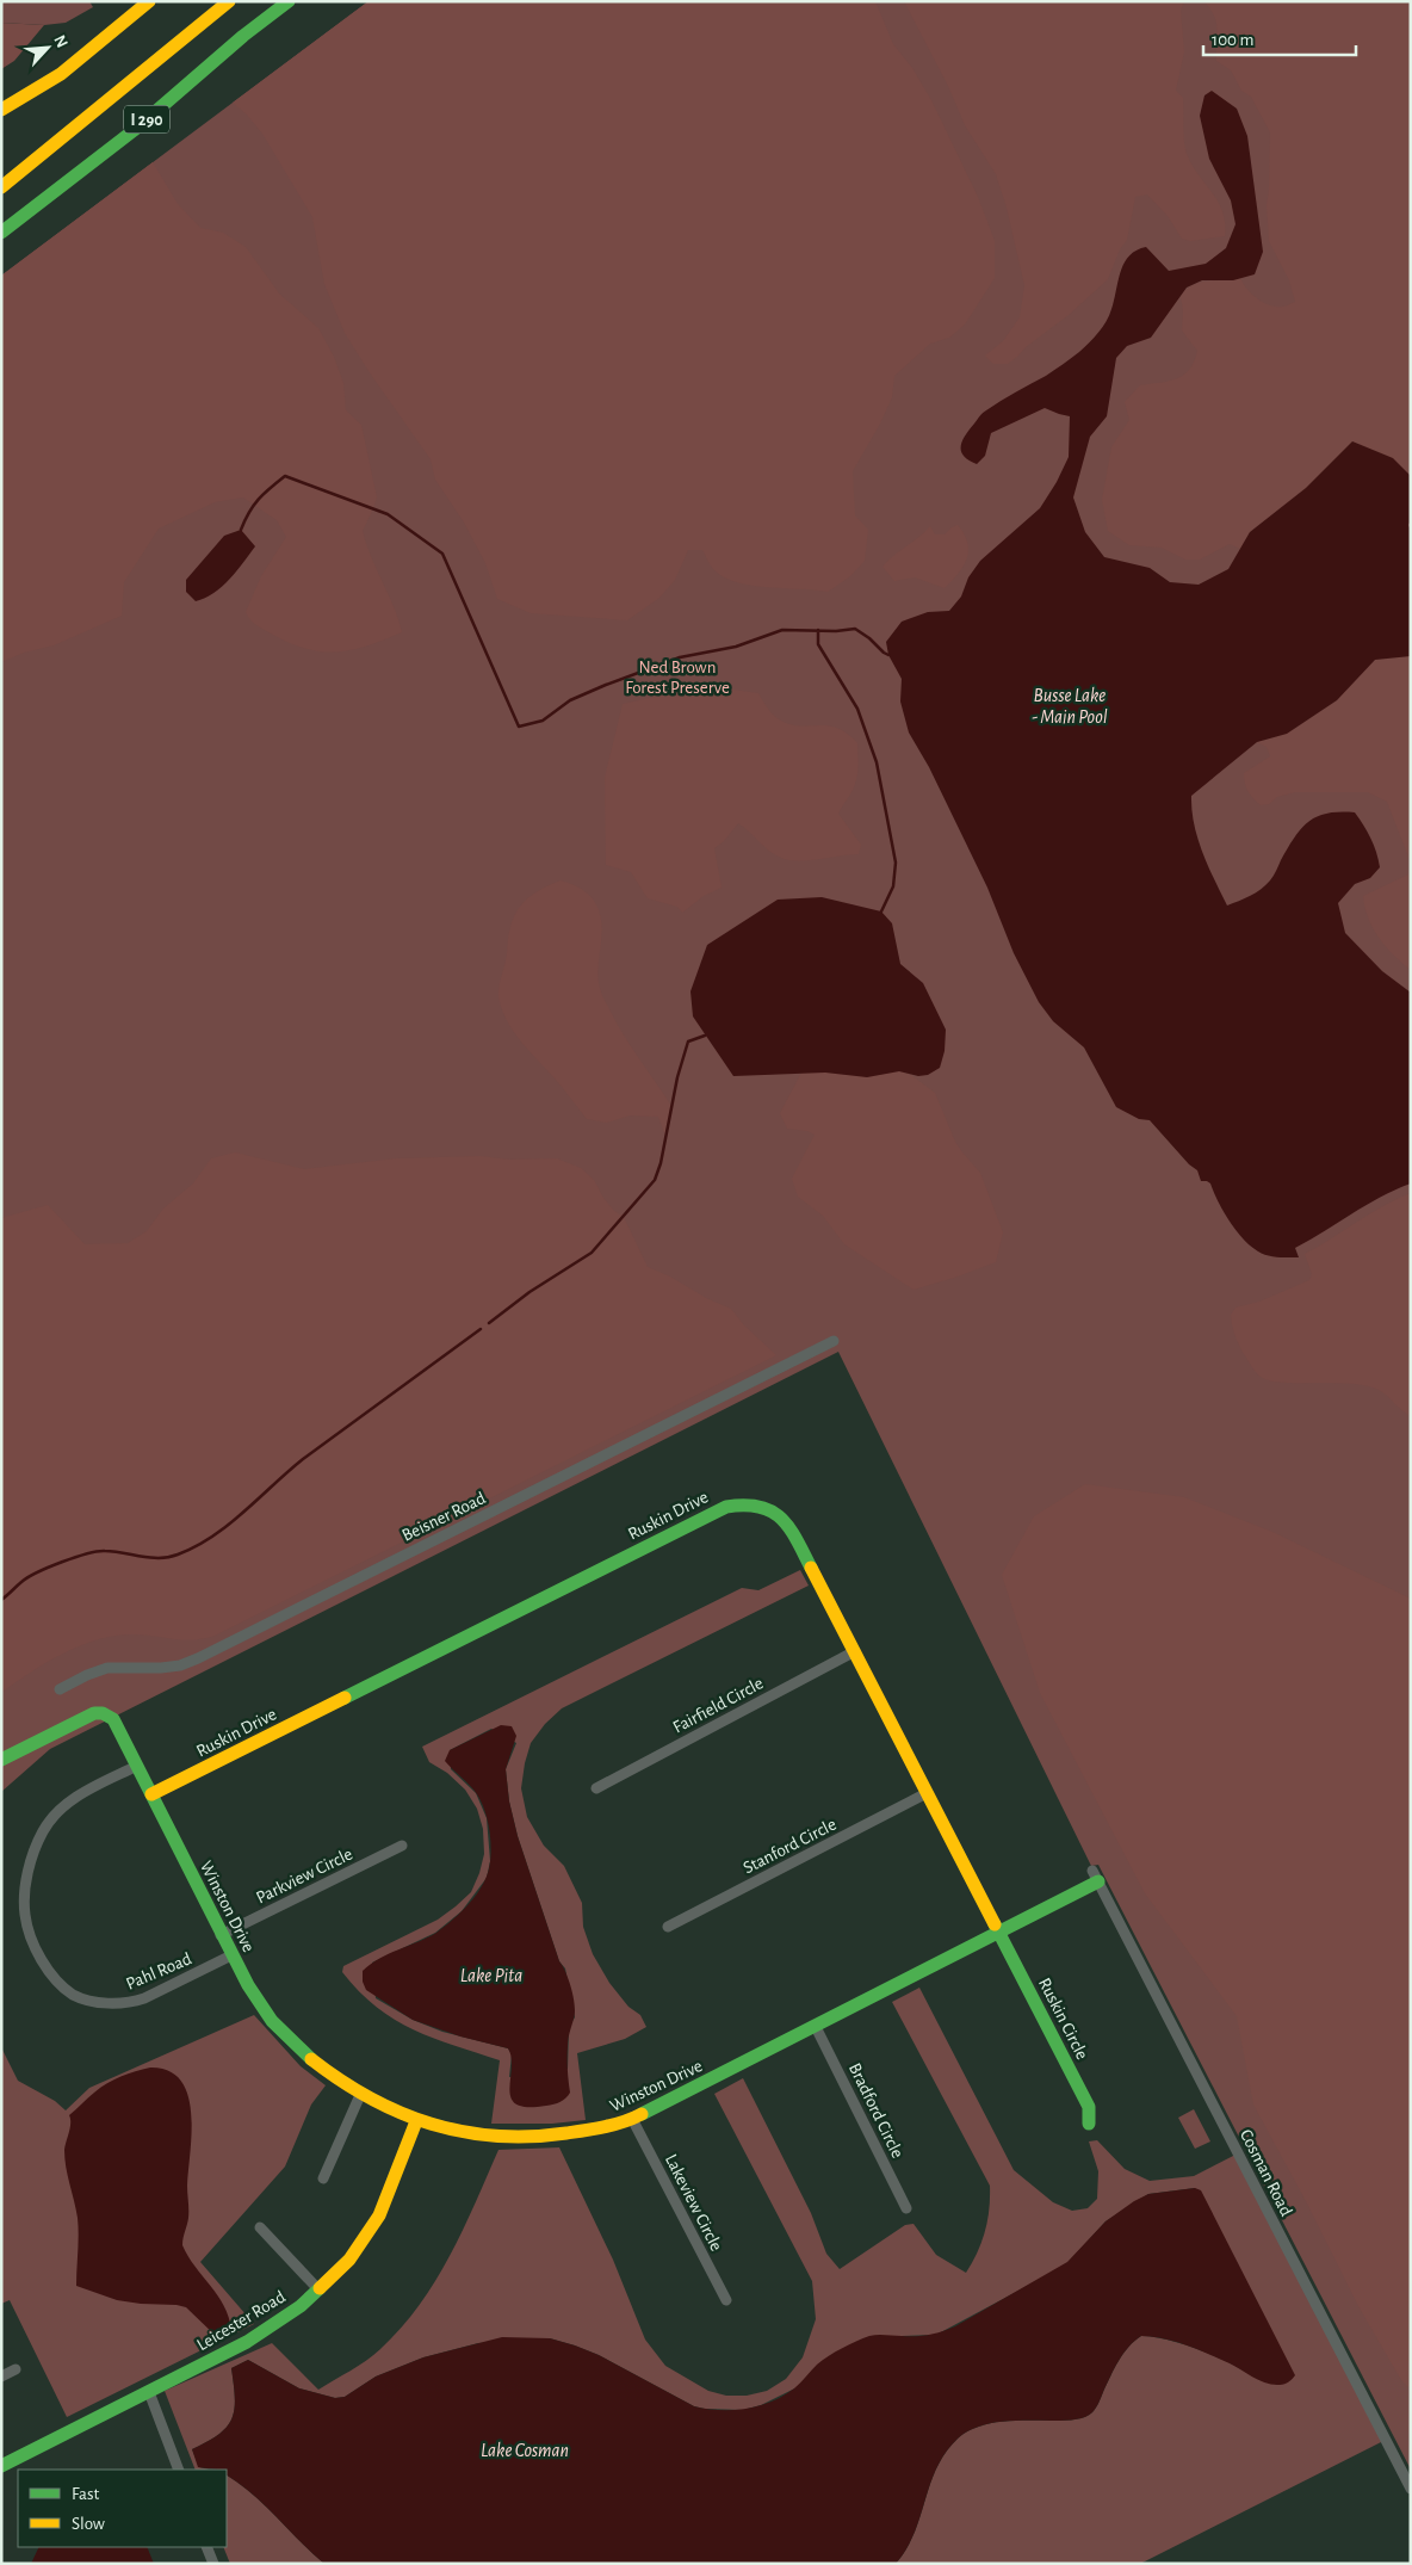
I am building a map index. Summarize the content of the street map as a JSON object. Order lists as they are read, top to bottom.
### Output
{
  "streets": {
    "main road": [
      "I 290",
      "Ruskin Drive",
      "Winston Drive",
      "Ruskin Circle",
      "Leicester Road"
    ],
    "street": [
      "Beisner Road",
      "Fairfield Circle",
      "Stanford Circle",
      "Parkview Circle",
      "Pahl Road",
      "Bradford Circle",
      "Cosman Road",
      "Lakeview Circle"
    ]
  },
  "crossings": [
    ["Ruskin Drive", "Fairfield Circle"],
    ["Ruskin Drive", "Stanford Circle"],
    ["Ruskin Drive", "Winston Drive"],
    ["Ruskin Drive", "Ruskin Circle"],
    ["Parkview Circle", "Winston Drive"],
    ["Winston Drive", "Pahl Road"],
    ["Winston Drive", "Ruskin Circle"],
    ["Winston Drive", "Bradford Circle"],
    ["Winston Drive", "Cosman Road"],
    ["Winston Drive", "Lakeview Circle"],
    ["Winston Drive", "Leicester Road"]
  ],
  "water": ["Busse Lake - Main Pool", "Lake Pita", "Lake Cosman"],
  "parks": ["Ned Brown Forest Preserve"],
  "legend": ["Fast", "Slow"],
  "scale_bar": "100 m",
  "north": "top right"
}
